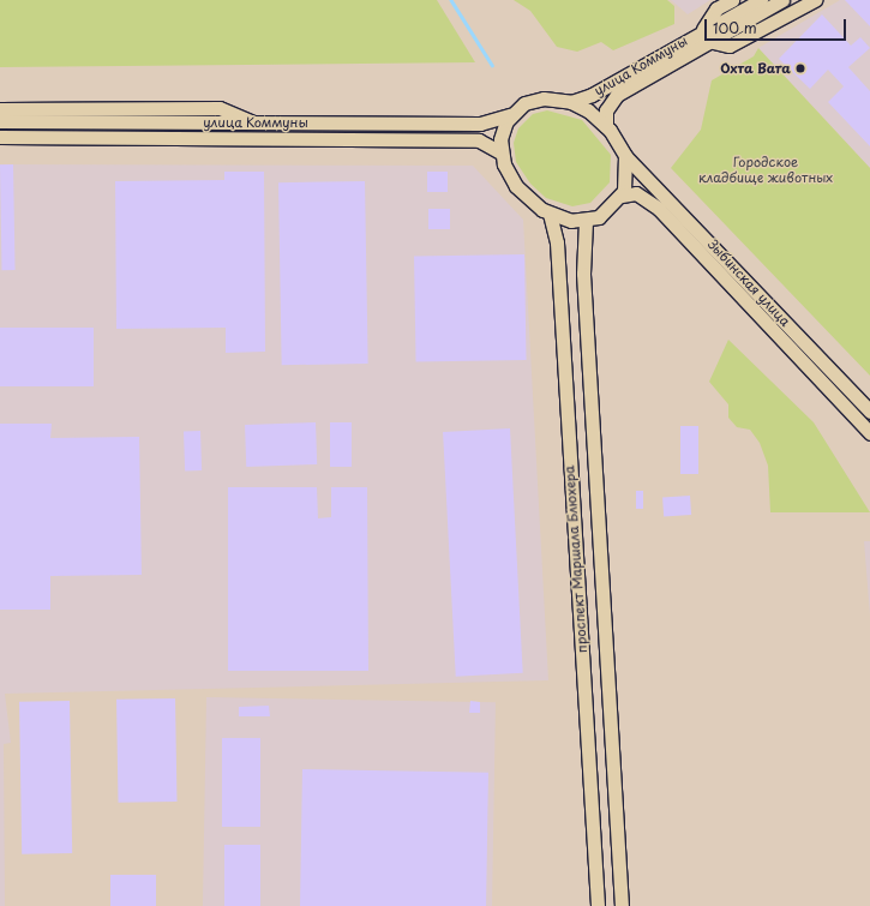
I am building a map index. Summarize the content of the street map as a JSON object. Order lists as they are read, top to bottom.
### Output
{
  "streets": {
    "street": ["улица Коммуны", "Зыбинская улица", "проспект Маршала Блюхера"]
  },
  "crossings": [
    ["улица Коммуны", "Зыбинская улица"],
    ["улица Коммуны", "проспект Маршала Блюхера"],
    ["Зыбинская улица", "проспект Маршала Блюхера"]
  ],
  "parks": ["Городское кладбище животных"],
  "places": ["Охта Вата"],
  "scale_bar": "100 m"
}
